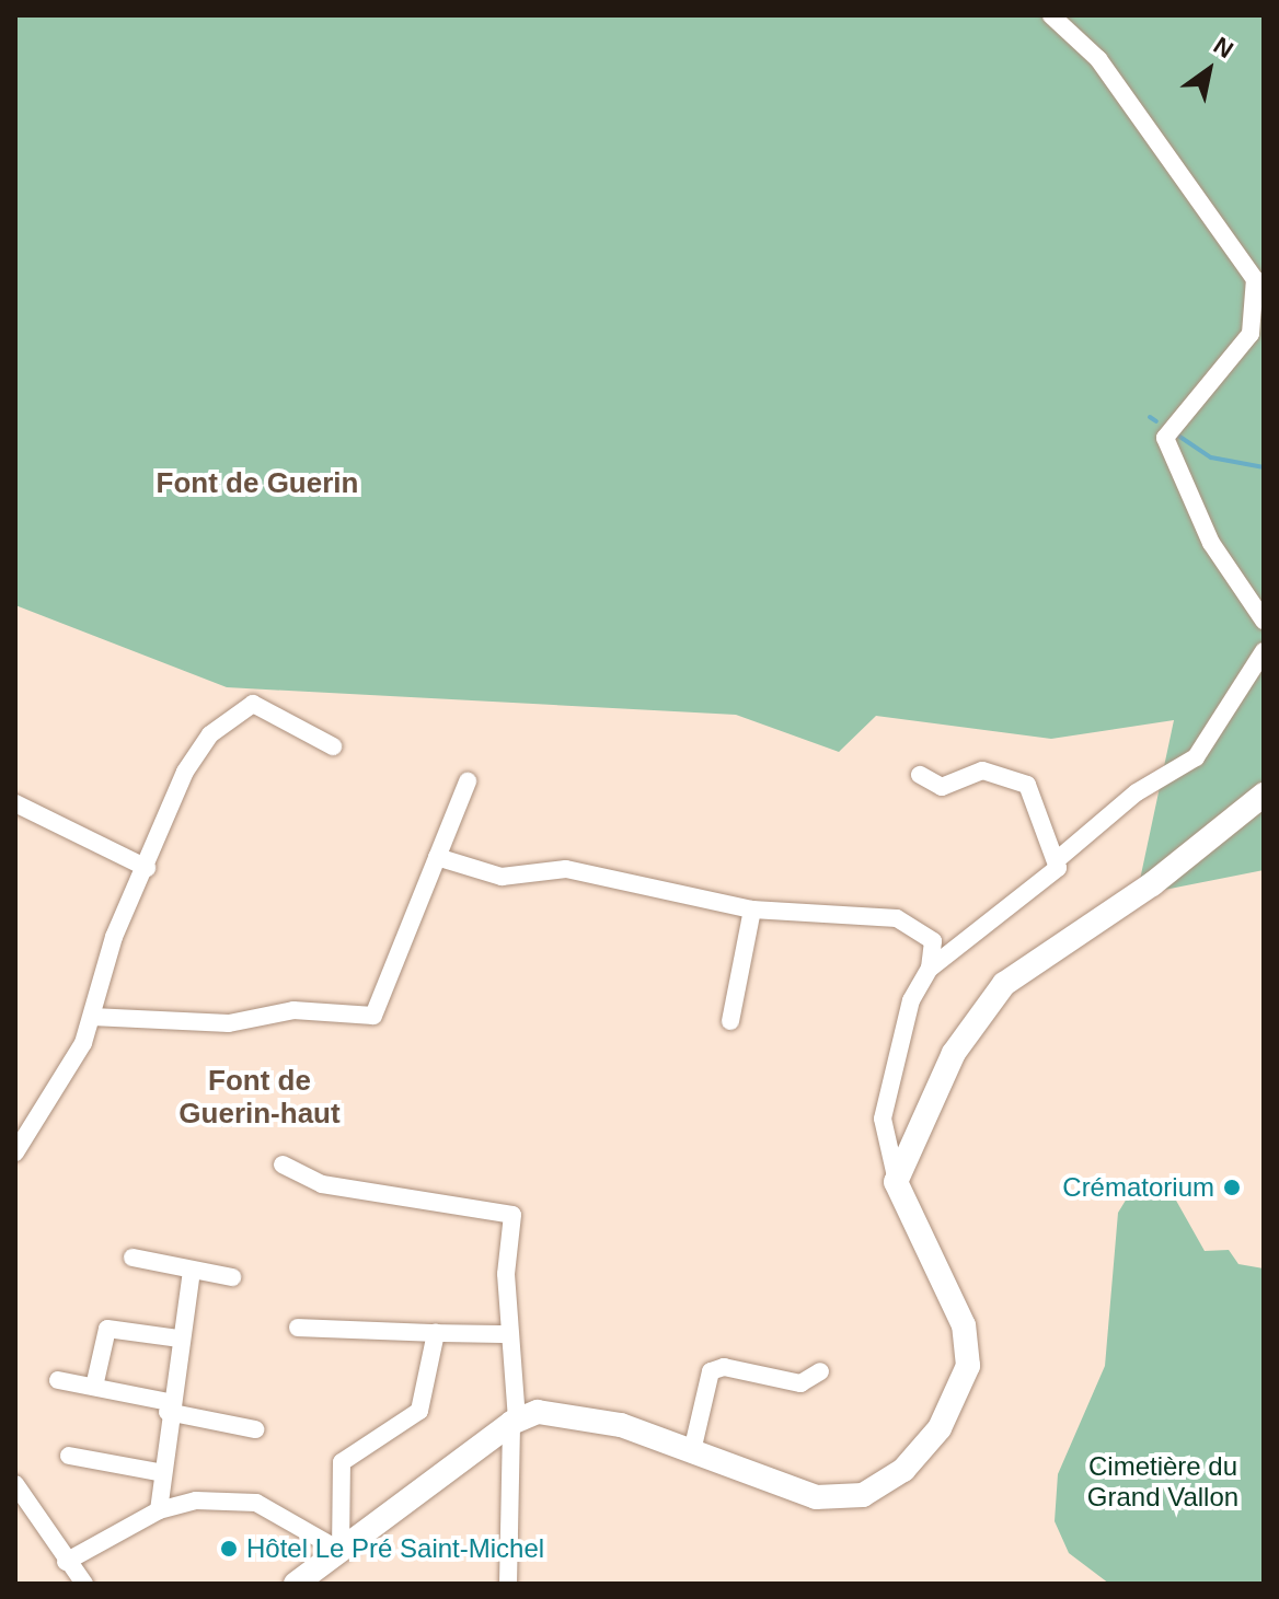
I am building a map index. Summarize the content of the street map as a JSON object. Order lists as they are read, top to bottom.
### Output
{
  "districts": ["Font de Guerin", "Font de Guerin-haut"],
  "parks": ["Cimetière du Grand Vallon"],
  "places": ["Crématorium", "Hôtel Le Pré Saint-Michel"],
  "north": "top right"
}
